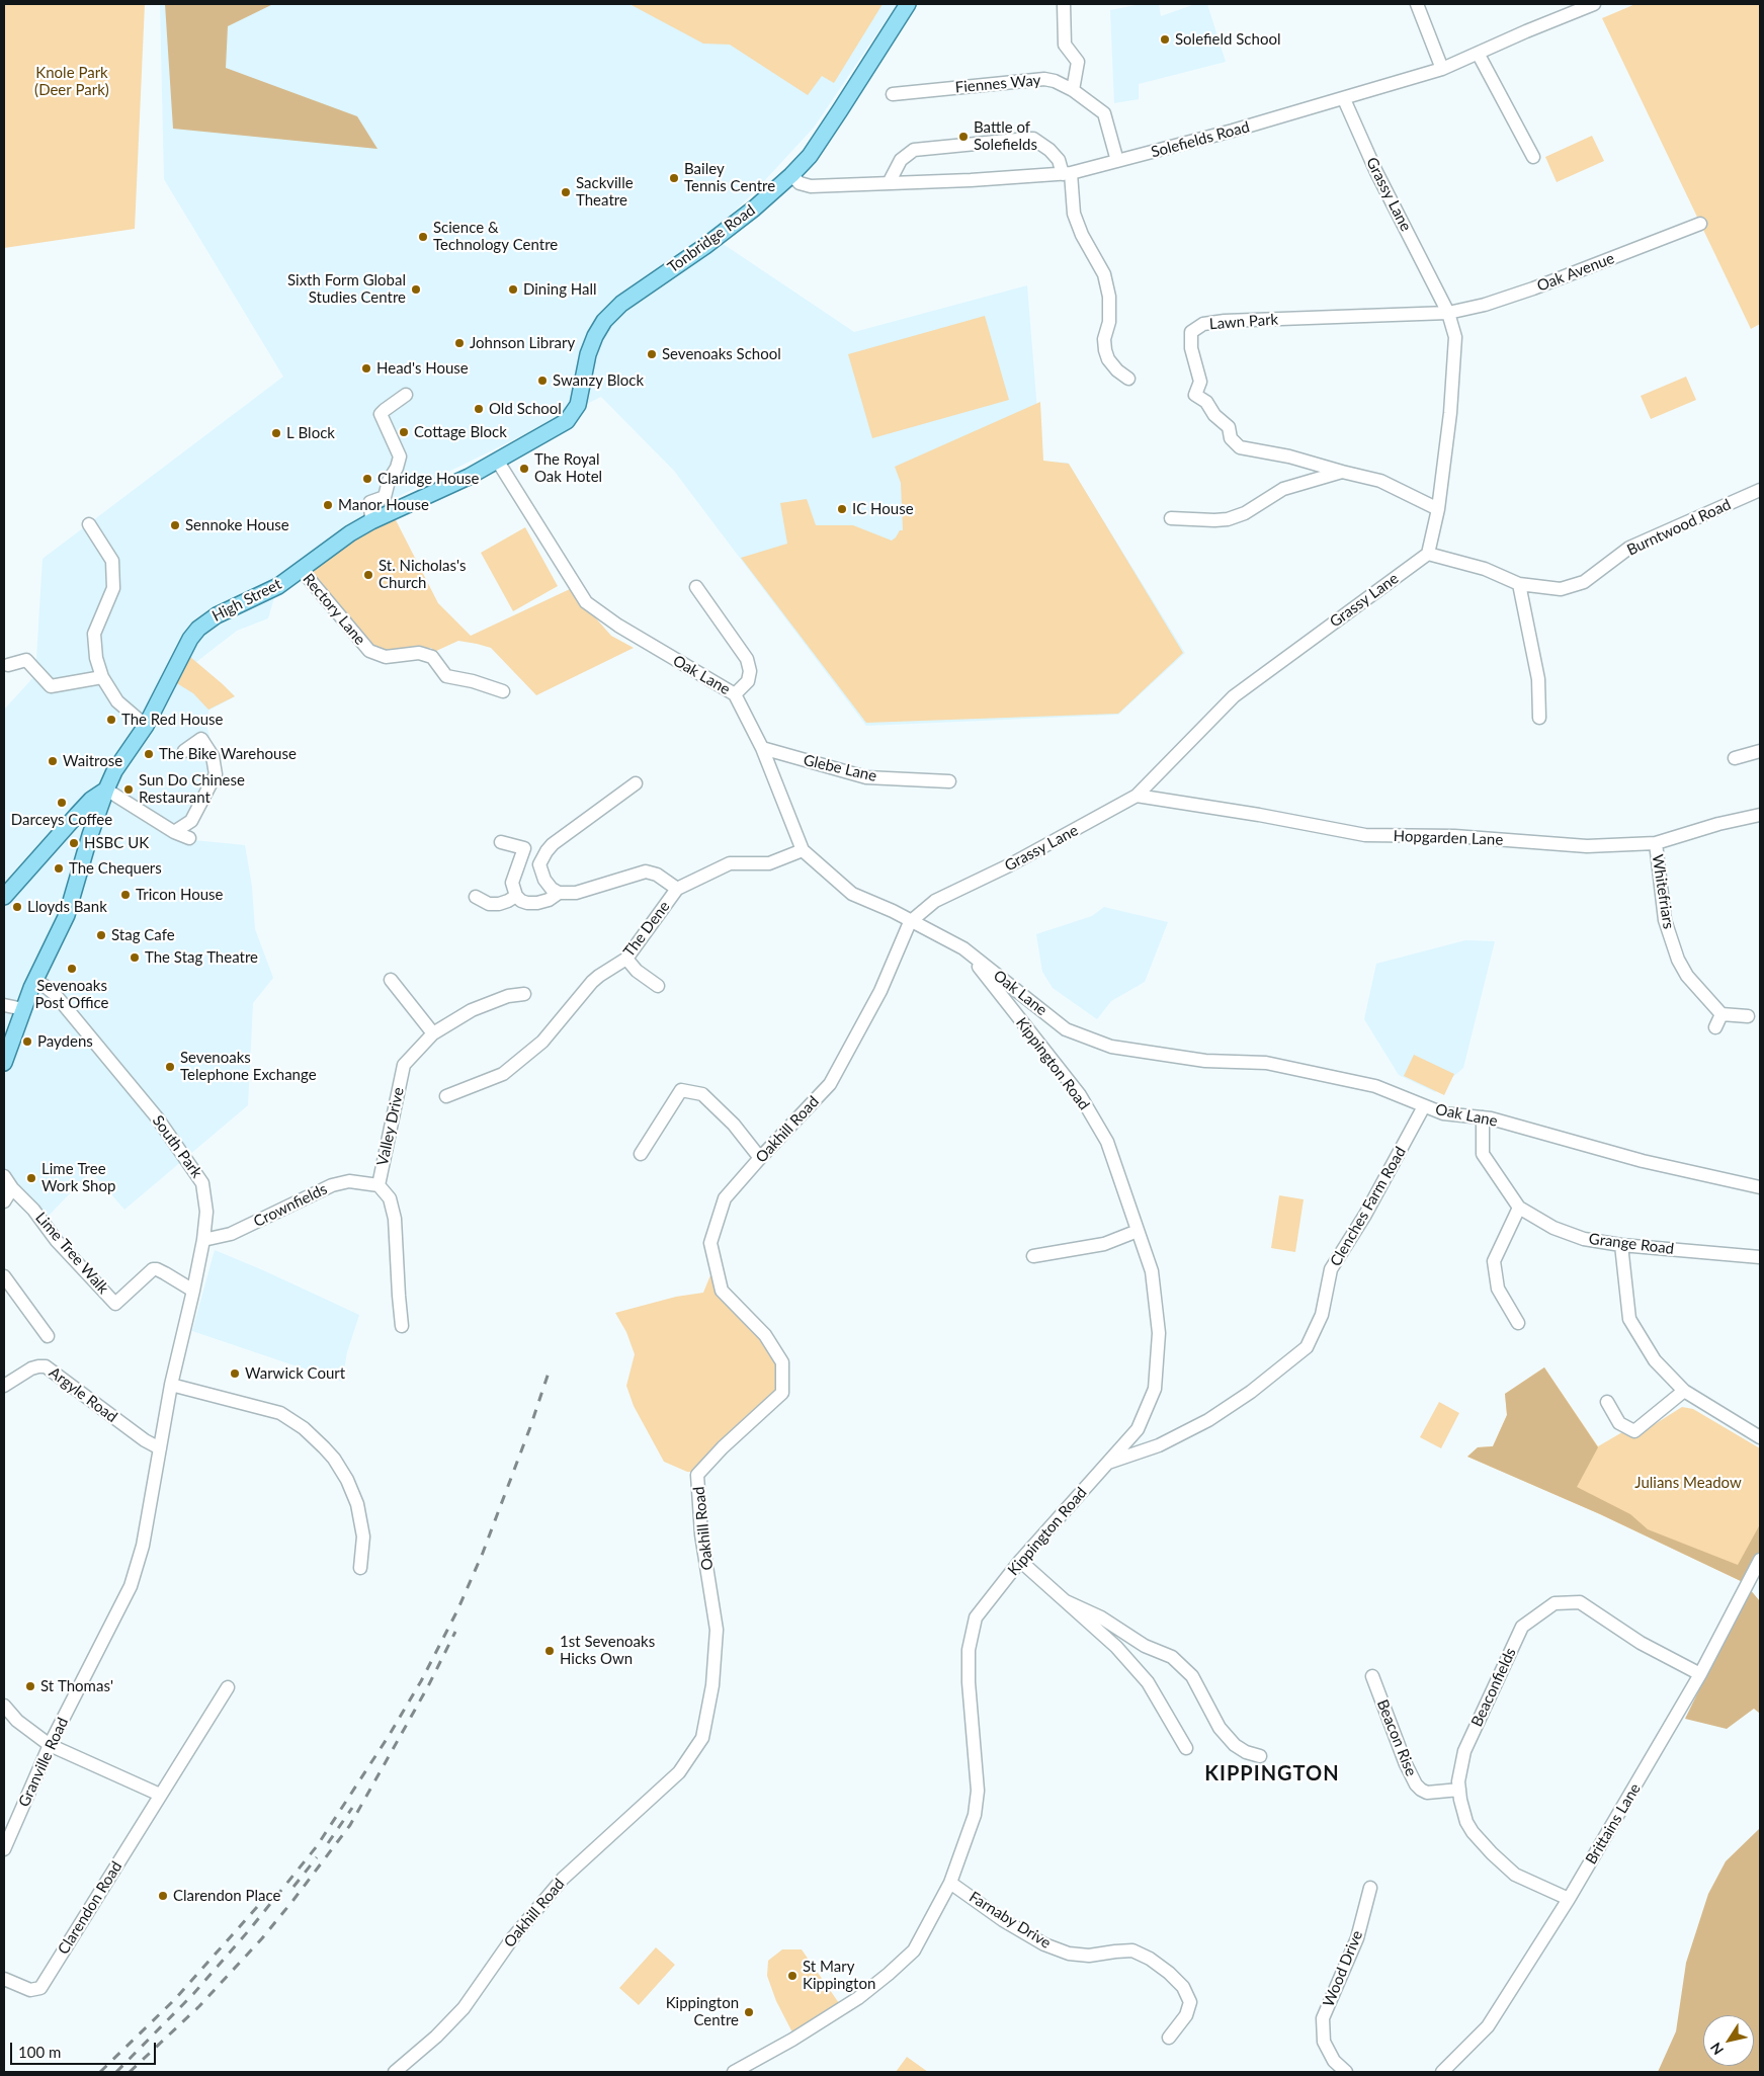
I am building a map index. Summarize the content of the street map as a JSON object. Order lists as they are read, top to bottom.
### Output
{
  "streets": {
    "main road": ["Tonbridge Road", "High Street"],
    "street": [
      "Fiennes Way",
      "Solefields Road",
      "Grassy Lane",
      "Oak Avenue",
      "Lawn Park",
      "Burntwood Road",
      "Rectory Lane",
      "Oak Lane",
      "Glebe Lane",
      "Hopgarden Lane",
      "Whitefriars",
      "The Dene",
      "Kippington Road",
      "Valley Drive",
      "Oakhill Road",
      "South Park",
      "Crownfields",
      "Clenches Farm Road",
      "Grange Road",
      "Lime Tree Walk",
      "Argyle Road",
      "Beaconfields",
      "Beacon Rise",
      "Granville Road",
      "Brittains Lane",
      "Clarendon Road",
      "Farnaby Drive",
      "Wood Drive"
    ]
  },
  "crossings": [
    ["Fiennes Way", "Solefields Road"],
    ["Solefields Road", "Grassy Lane"],
    ["Solefields Road", "Tonbridge Road"],
    ["Grassy Lane", "Oak Avenue"],
    ["Grassy Lane", "Lawn Park"],
    ["Grassy Lane", "Burntwood Road"],
    ["Grassy Lane", "Oak Lane"],
    ["Grassy Lane", "Hopgarden Lane"],
    ["Grassy Lane", "Oakhill Road"],
    ["Tonbridge Road", "High Street"],
    ["Oak Avenue", "Lawn Park"],
    ["High Street", "Rectory Lane"],
    ["High Street", "Oak Lane"],
    ["Oak Lane", "Glebe Lane"],
    ["Oak Lane", "The Dene"],
    ["Oak Lane", "Kippington Road"],
    ["Oak Lane", "Oakhill Road"],
    ["Oak Lane", "Clenches Farm Road"],
    ["Oak Lane", "Grange Road"],
    ["Hopgarden Lane", "Whitefriars"],
    ["Kippington Road", "Clenches Farm Road"],
    ["Kippington Road", "Farnaby Drive"],
    ["Valley Drive", "Crownfields"],
    ["South Park", "Crownfields"],
    ["South Park", "Lime Tree Walk"],
    ["South Park", "Argyle Road"],
    ["South Park", "Granville Road"],
    ["Argyle Road", "Granville Road"],
    ["Beaconfields", "Beacon Rise"],
    ["Beaconfields", "Brittains Lane"]
  ],
  "districts": ["KIPPINGTON"],
  "parks": ["Knole Park (Deer Park)", "Julians Meadow"],
  "places": [
    "Solefield School",
    "Battle of Solefields",
    "Bailey Tennis Centre",
    "Sackville Theatre",
    "Science & Technology Centre",
    "Sixth Form Global Studies Centre",
    "Dining Hall",
    "Johnson Library",
    "Sevenoaks School",
    "Head's House",
    "Swanzy Block",
    "Old School",
    "Cottage Block",
    "L Block",
    "The Royal Oak Hotel",
    "Claridge House",
    "Manor House",
    "IC House",
    "Sennoke House",
    "St. Nicholas's Church",
    "The Red House",
    "The Bike Warehouse",
    "Waitrose",
    "Sun Do Chinese Restaurant",
    "Darceys Coffee",
    "HSBC UK",
    "The Chequers",
    "Tricon House",
    "Lloyds Bank",
    "Stag Cafe",
    "The Stag Theatre",
    "Sevenoaks Post Office",
    "Paydens",
    "Sevenoaks Telephone Exchange",
    "Lime Tree Work Shop",
    "Warwick Court",
    "1st Sevenoaks Hicks Own",
    "St Thomas'",
    "Clarendon Place",
    "St Mary Kippington",
    "Kippington Centre"
  ],
  "scale_bar": "100 m",
  "north": "bottom left"
}
